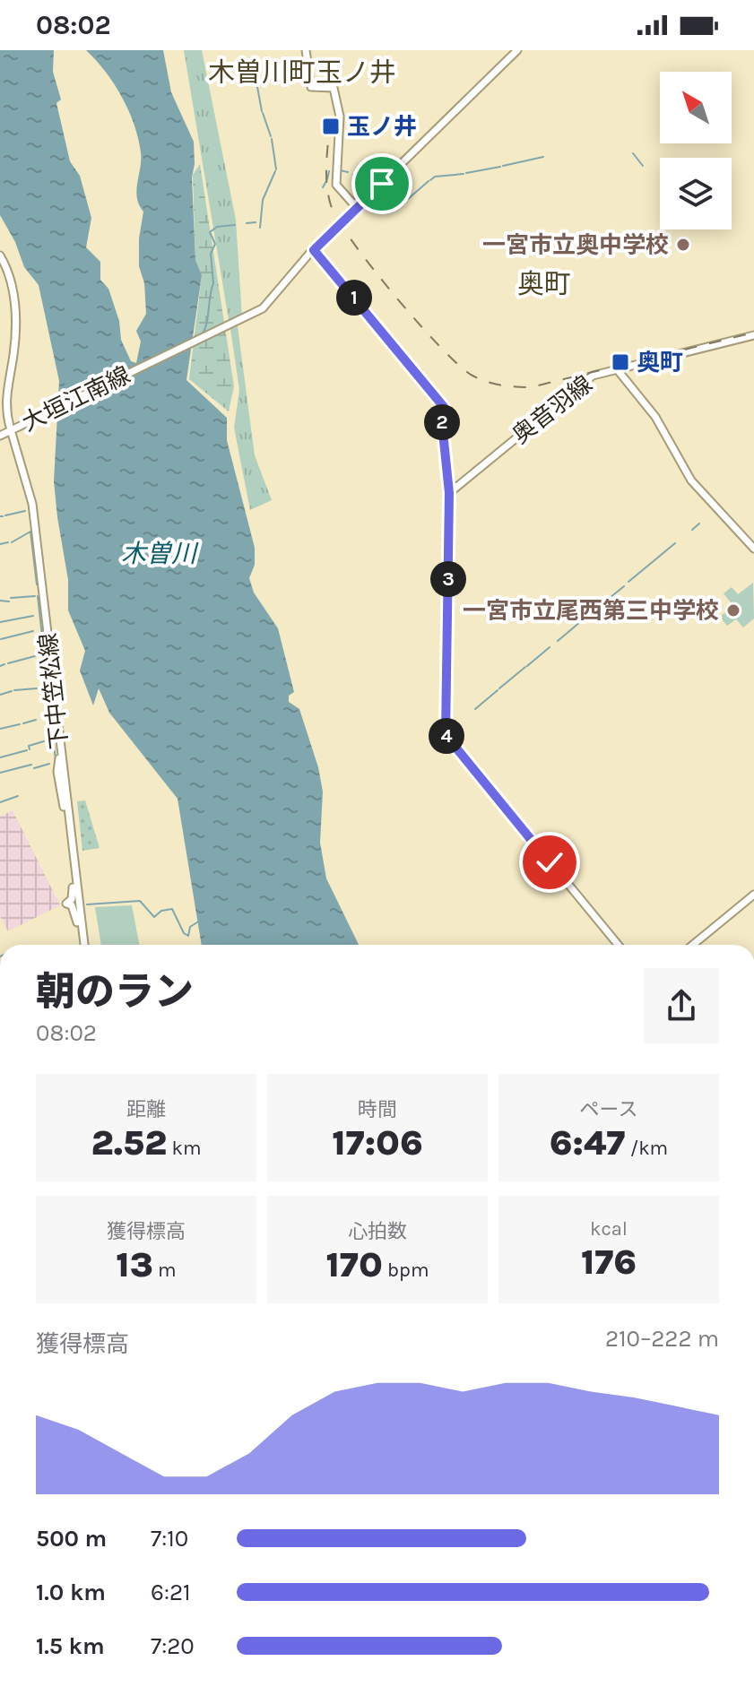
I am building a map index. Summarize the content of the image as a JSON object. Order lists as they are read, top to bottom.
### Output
{
  "streets": {
    "main road": ["大垣江南線", "奥音羽線", "下中笠松線"]
  },
  "districts": ["木曽川町玉ノ井", "奥町"],
  "water": ["木曽川"],
  "places": {
    "transit": ["玉ノ井", "奥町"],
    "other": ["一宮市立奥中学校", "一宮市立尾西第三中学校"]
  },
  "north": "top left",
  "page": {
    "status": "08:02",
    "pins": [
      "1",
      "2",
      "3",
      "4"
    ],
    "heading": ["朝のラン", "08:02"],
    "stats": [
      ["距離", "2.52 km"],
      ["時間", "17:06"],
      ["ペース", "6:47 /km"],
      ["獲得標高", "13 m"],
      ["心拍数", "170 bpm"],
      ["kcal", "176"]
    ],
    "chart": ["獲得標高", "210–222 m"],
    "list": [
      {
        "name": "500 m",
        "note": "7:10"
      },
      {
        "name": "1.0 km",
        "note": "6:21"
      },
      {
        "name": "1.5 km",
        "note": "7:20"
      }
    ]
  }
}
